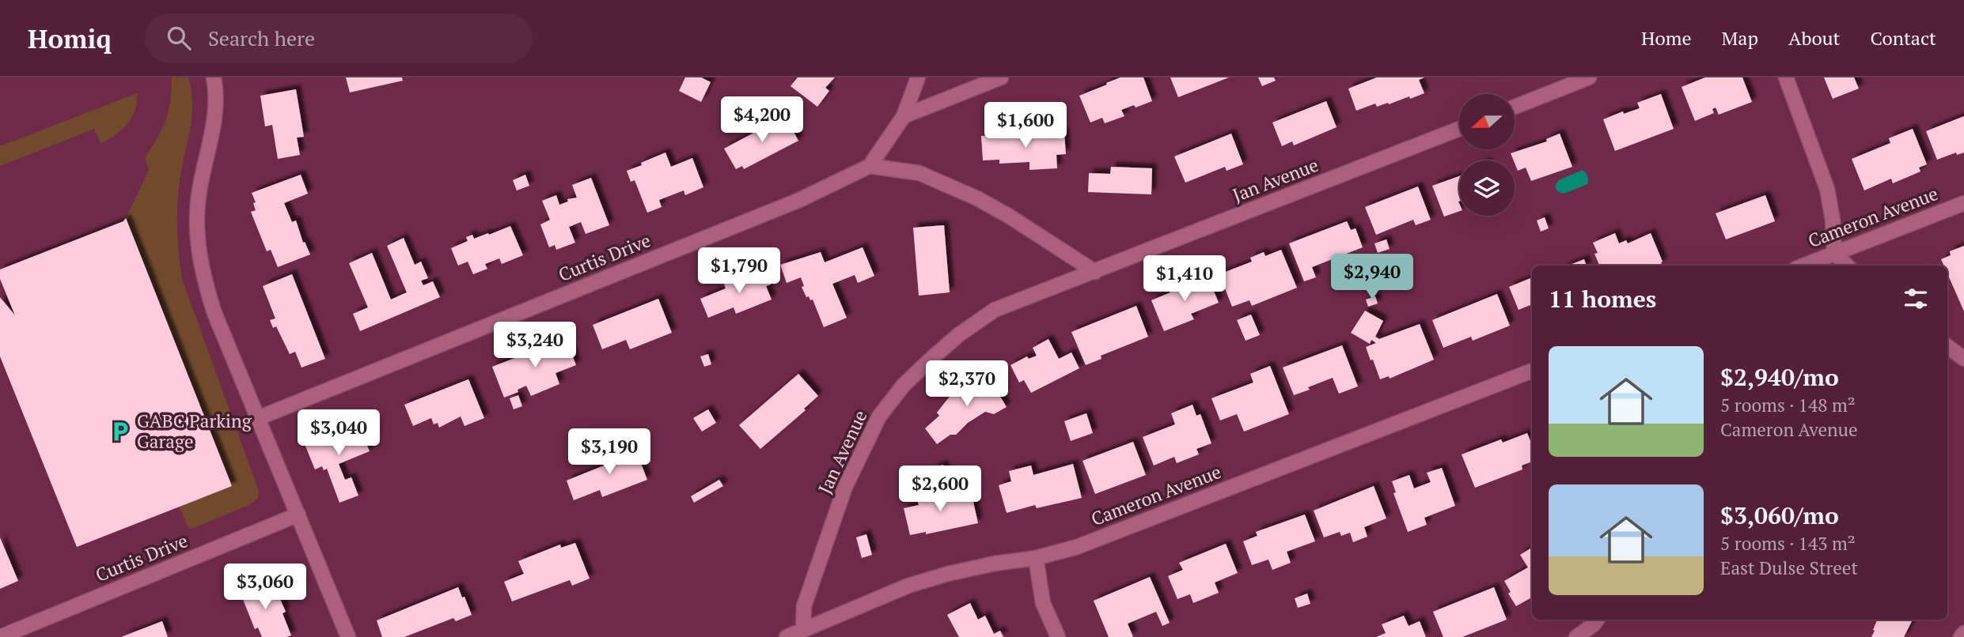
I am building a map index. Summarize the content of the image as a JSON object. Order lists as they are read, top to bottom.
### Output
{
  "streets": {
    "street": ["Jan Avenue", "Cameron Avenue", "Curtis Drive"]
  },
  "crossings": [
    ["Jan Avenue", "Cameron Avenue"]
  ],
  "places": {
    "parking": ["GABC Parking Garage"]
  },
  "north": "left",
  "page": {
    "header": "Homiq",
    "search": "Search here",
    "nav": [
      "Home",
      "Map",
      "About",
      "Contact"
    ],
    "price": [
      "$4,200",
      "$1,600",
      "$1,790",
      "$2,940",
      "$1,410",
      "$3,240",
      "$2,370",
      "$3,040",
      "$3,190",
      "$2,600",
      "$3,060"
    ],
    "heading": "11 homes",
    "list": [
      {
        "name": "$2,940/mo",
        "note": "5 rooms · 148 m² · Cameron Avenue"
      },
      {
        "name": "$3,060/mo",
        "note": "5 rooms · 143 m² · East Dulse Street"
      }
    ]
  }
}
